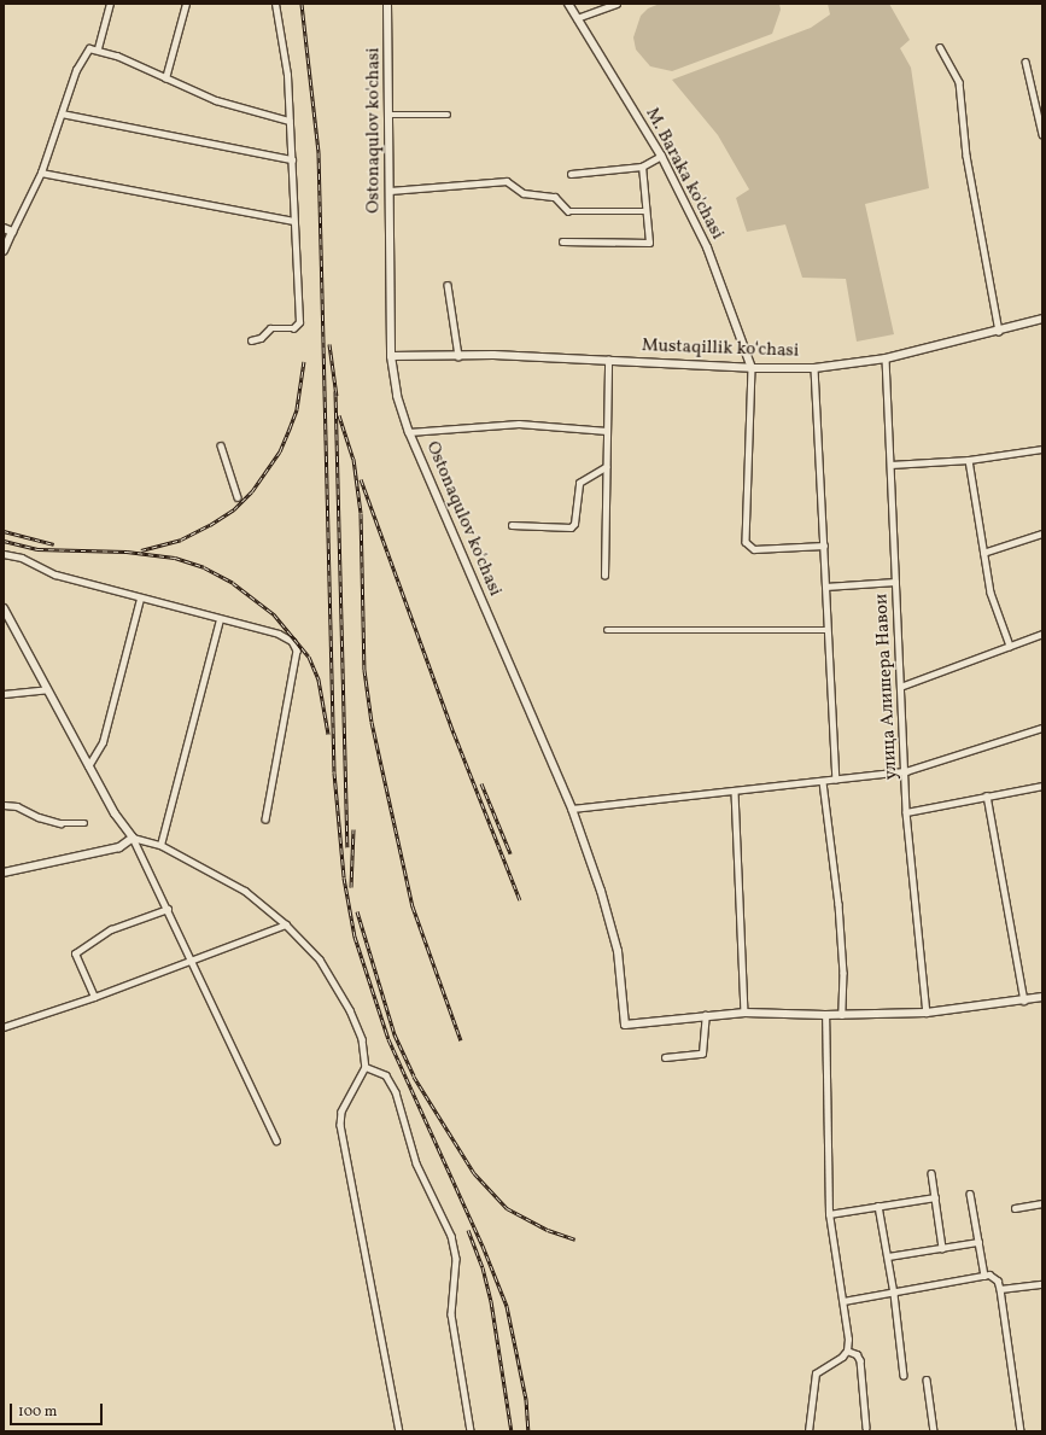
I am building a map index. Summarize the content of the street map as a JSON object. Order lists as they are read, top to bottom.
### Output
{
  "streets": {
    "street": [
      "Ostonaqulov ko'chasi",
      "M. Baraka ko'chasi",
      "Mustaqillik ko‘chasi",
      "улица Алишера Навои"
    ]
  },
  "crossings": [
    ["Ostonaqulov ko'chasi", "Mustaqillik ko‘chasi"],
    ["M. Baraka ko'chasi", "Mustaqillik ko‘chasi"],
    ["Mustaqillik ko‘chasi", "улица Алишера Навои"]
  ],
  "scale_bar": "100 m"
}
